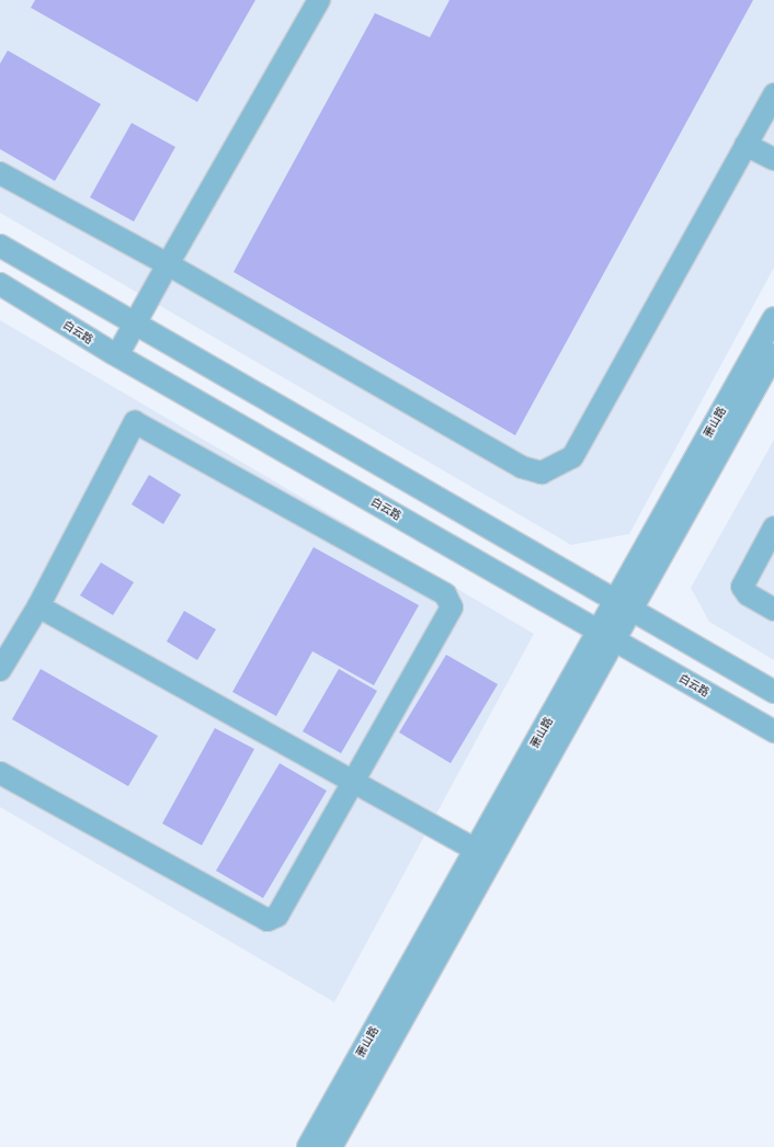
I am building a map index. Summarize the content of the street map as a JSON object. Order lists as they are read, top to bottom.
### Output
{
  "streets": {
    "street": ["白云路", "萧山路"]
  },
  "crossings": [
    ["白云路", "萧山路"]
  ]
}
